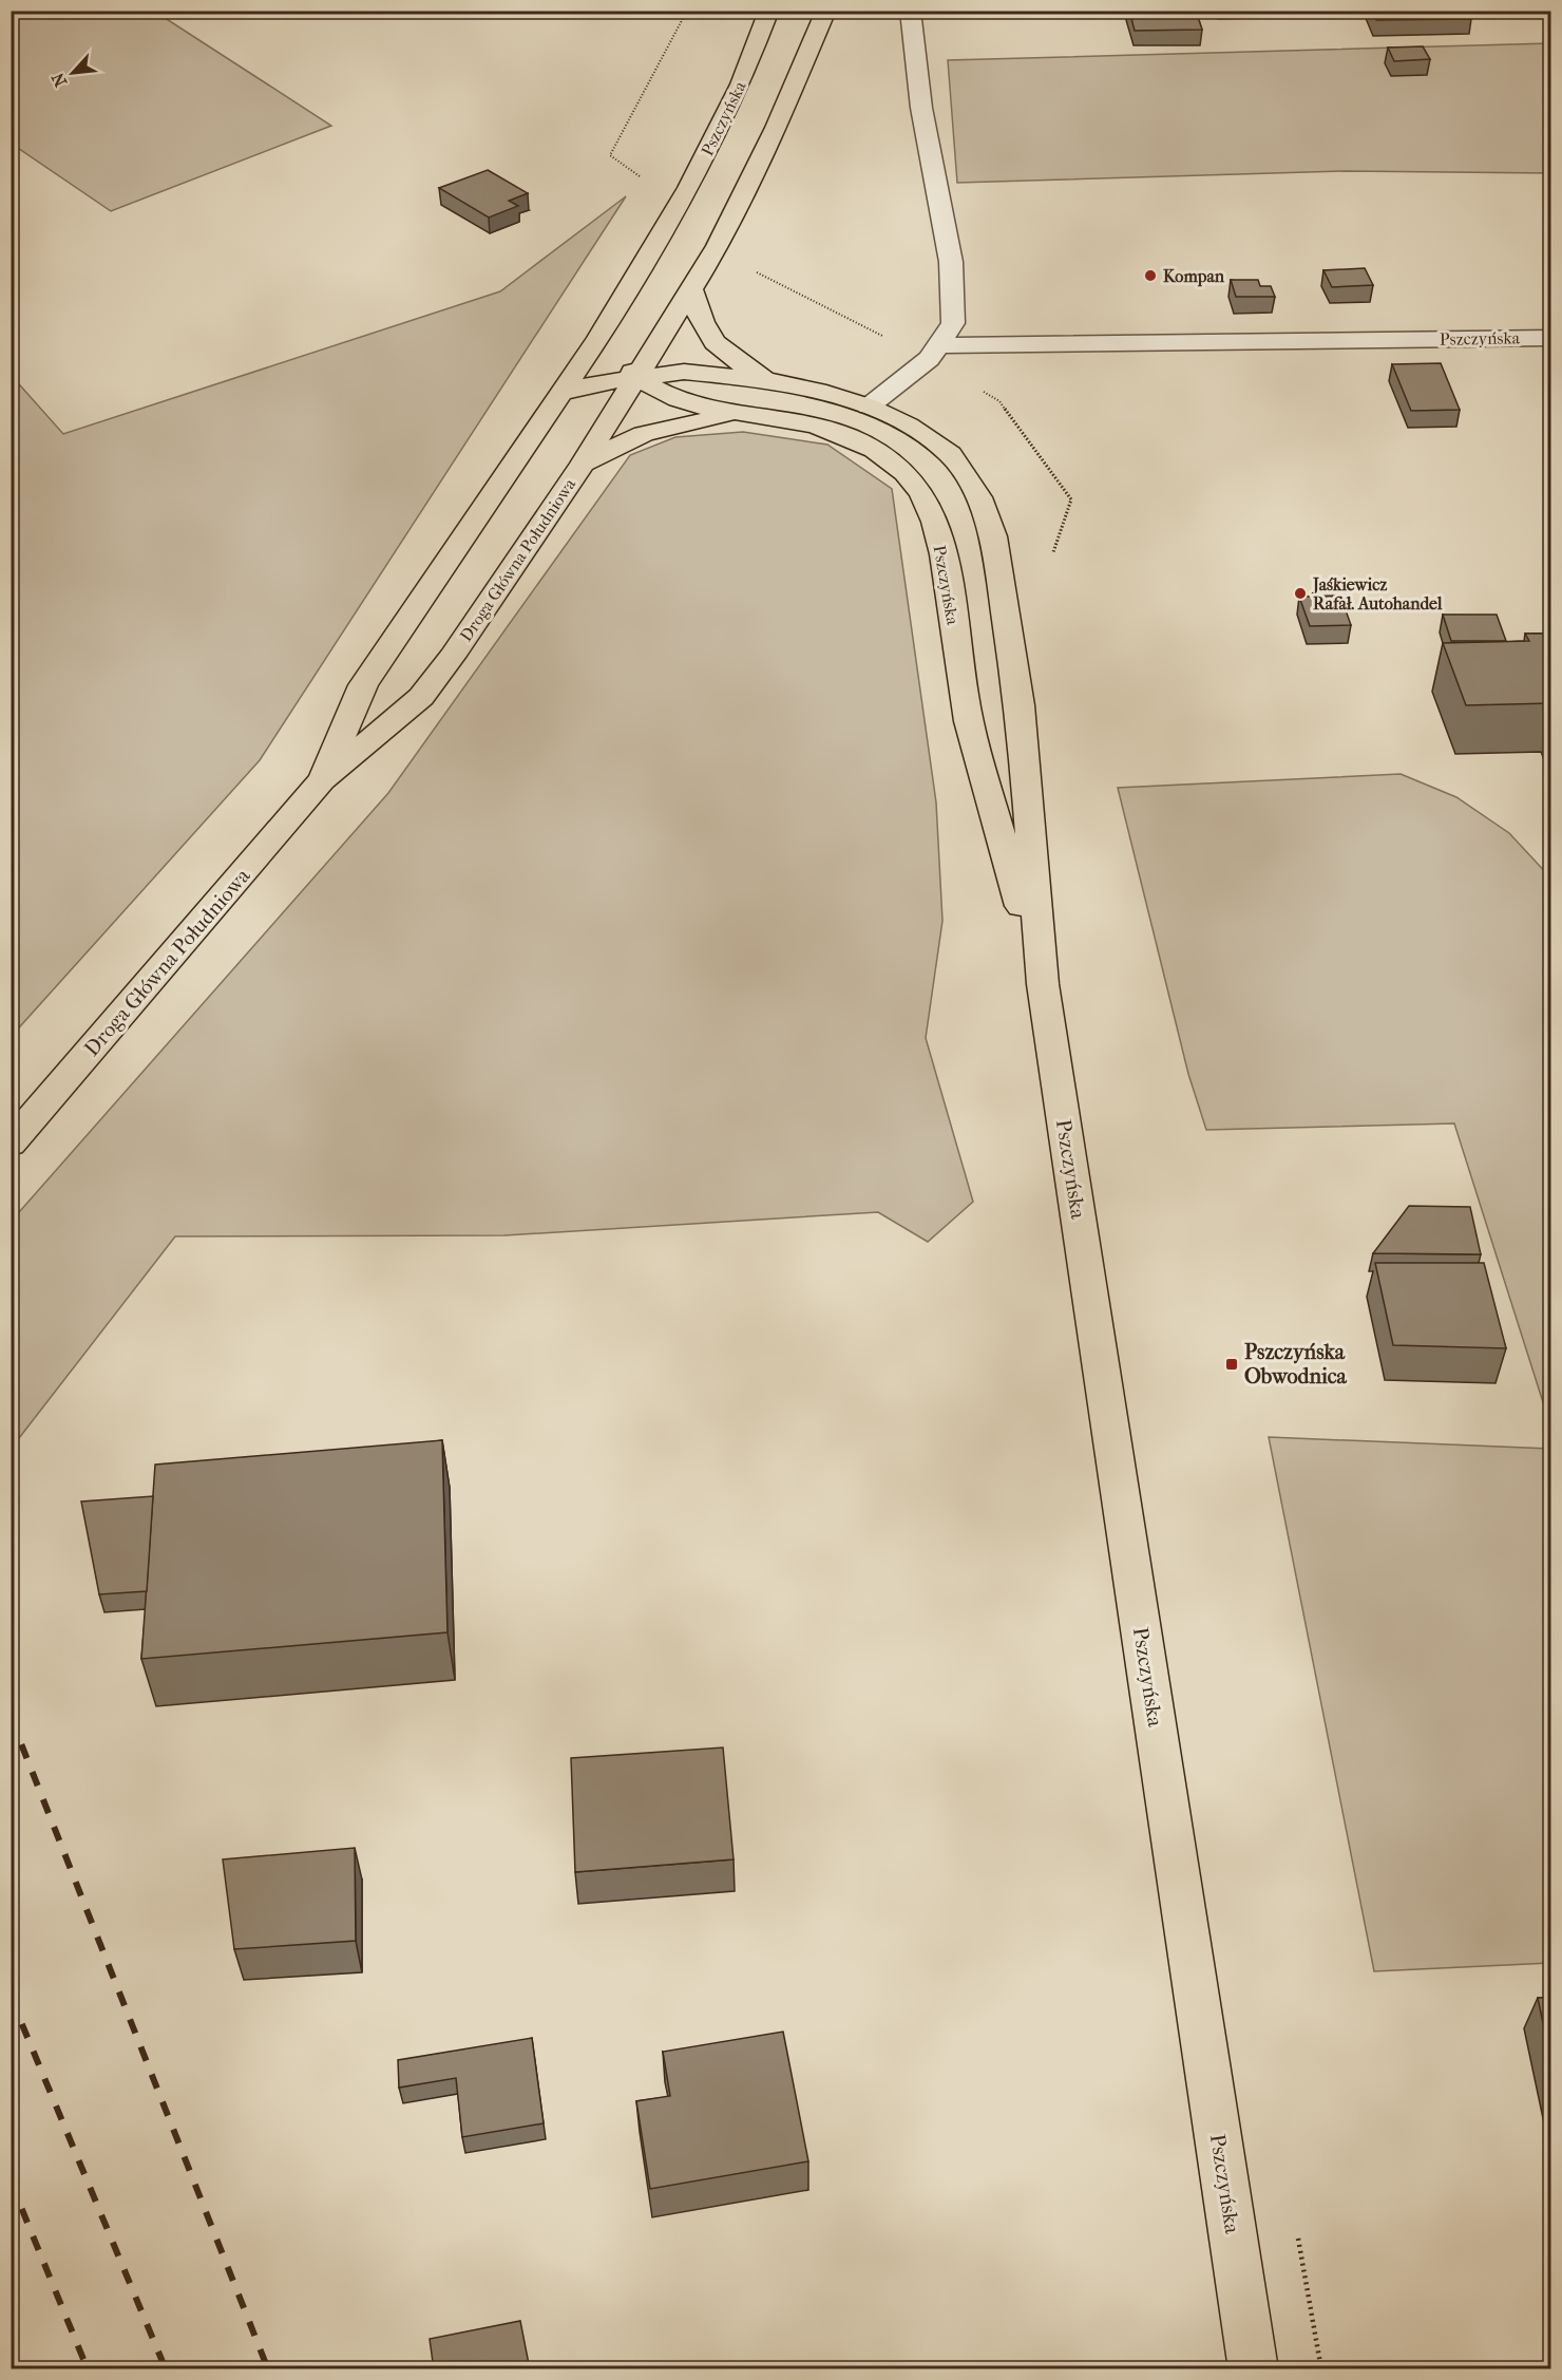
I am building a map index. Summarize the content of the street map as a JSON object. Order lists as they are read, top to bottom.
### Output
{
  "streets": {
    "main road": ["Pszczyńska", "Droga Główna Południowa"]
  },
  "crossings": [
    ["Pszczyńska", "Droga Główna Południowa"]
  ],
  "places": {
    "other": ["Kompan", "Jaśkiewicz Rafał. Autohandel"],
    "transit": ["Pszczyńska Obwodnica"]
  },
  "north": "bottom left"
}
